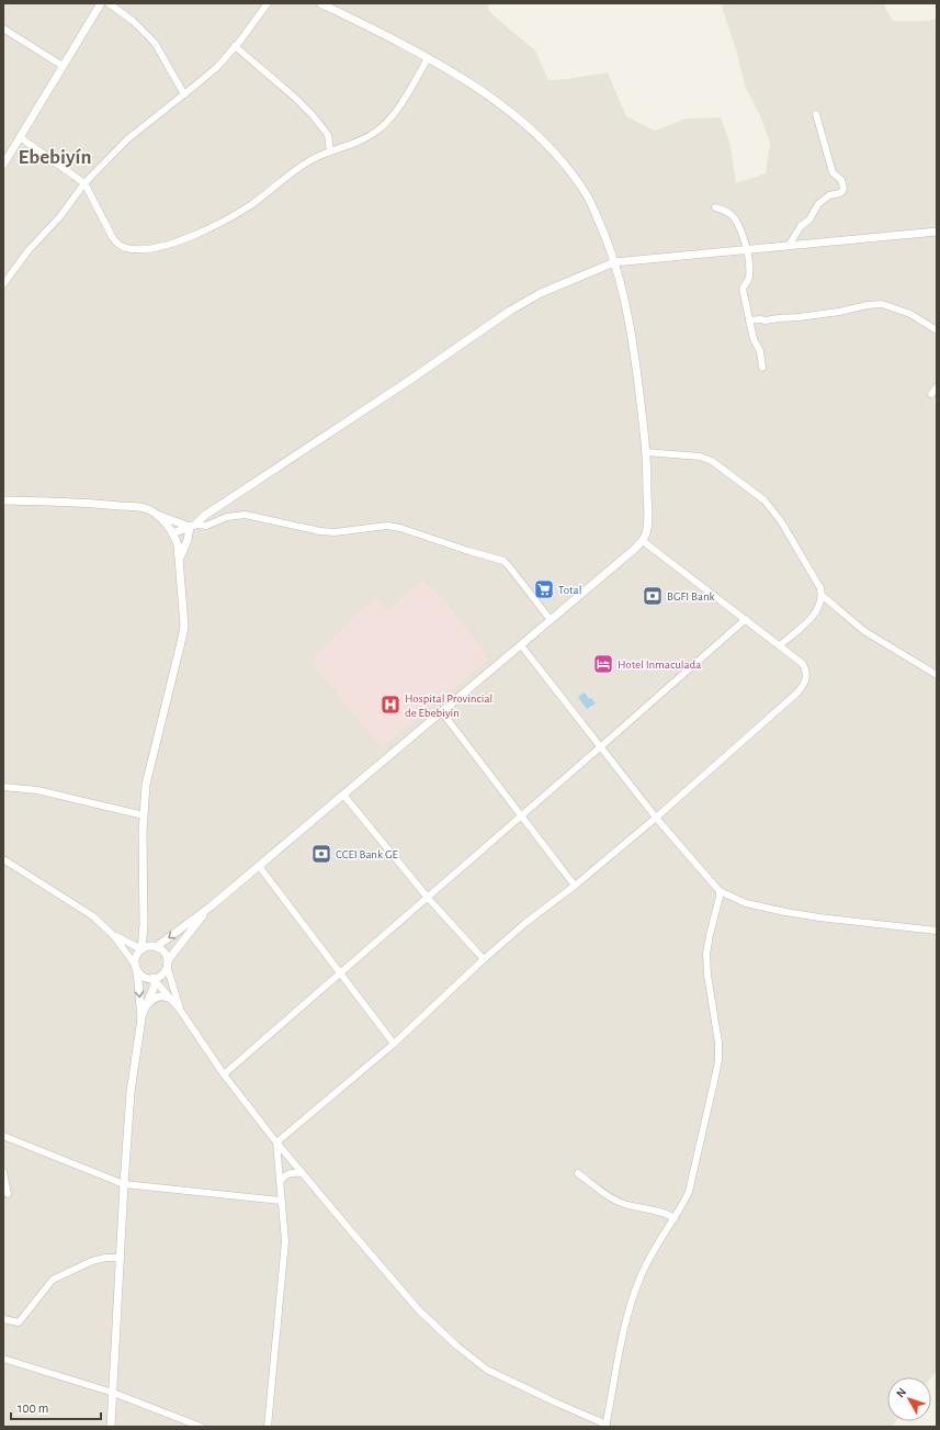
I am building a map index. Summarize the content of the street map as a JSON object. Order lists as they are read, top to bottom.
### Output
{
  "districts": ["Ebebiyín"],
  "places": {
    "supermarket": ["Total"],
    "bank": ["BGFI Bank", "CCEI Bank GE"],
    "hotel": ["Hotel Inmaculada"],
    "hospital": ["Hospital Provincial de Ebebiyín"]
  },
  "scale_bar": "100 m",
  "north": "top left"
}
